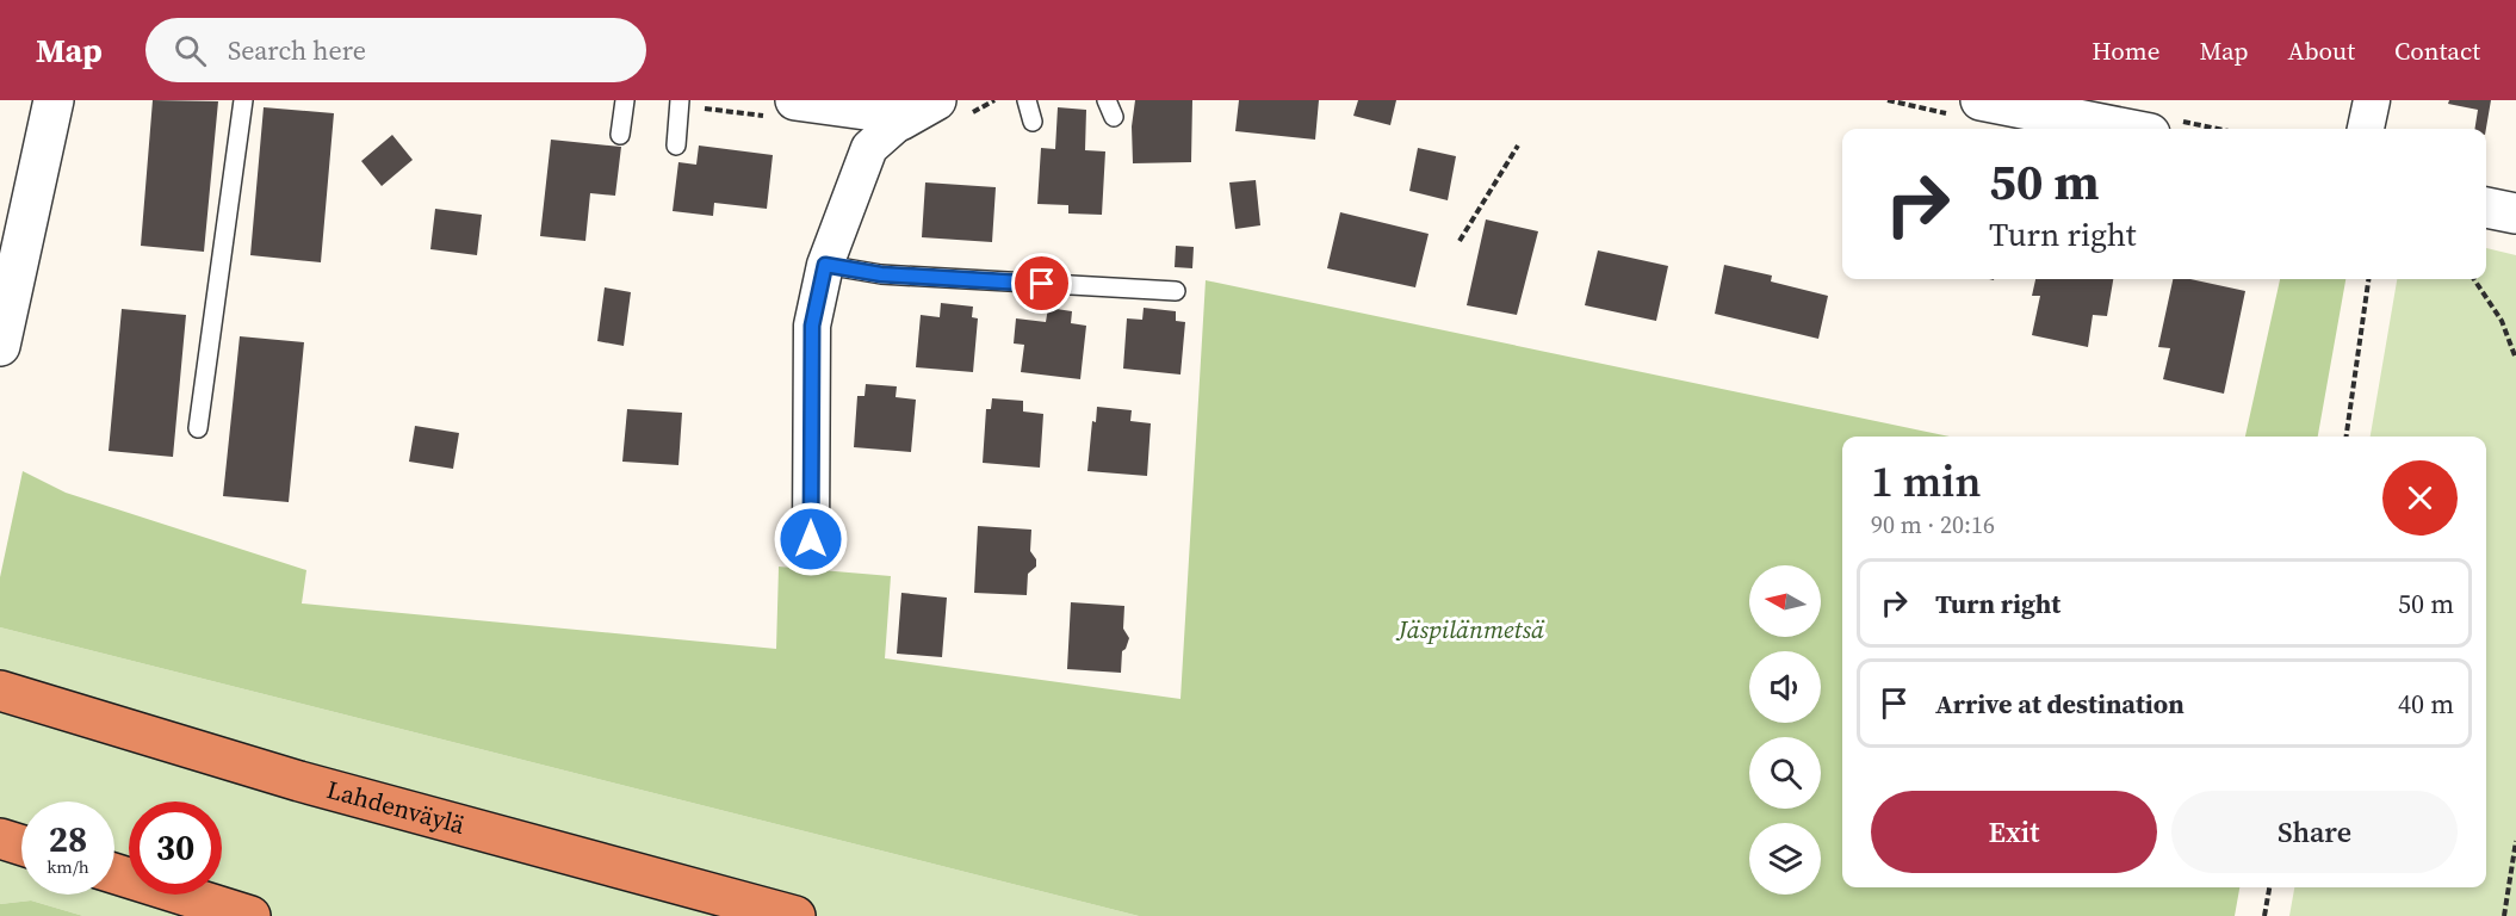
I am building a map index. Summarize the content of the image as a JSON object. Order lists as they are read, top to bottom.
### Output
{
  "streets": {
    "highway": ["Lahdenväylä"]
  },
  "parks": ["Jäspilänmetsä"],
  "north": "left",
  "page": {
    "header": "Map",
    "search": "Search here",
    "nav": [
      "Home",
      "Map",
      "About",
      "Contact"
    ],
    "turn": ["50 m", "Turn right"],
    "heading": ["1 min", "90 m · 20:16"],
    "list": [
      {
        "name": "Turn right",
        "value": "50 m"
      },
      {
        "name": "Arrive at destination",
        "value": "40 m"
      }
    ],
    "buttons": ["Exit", "Share"],
    "speed": "28 km/h",
    "limit": "30"
  }
}
